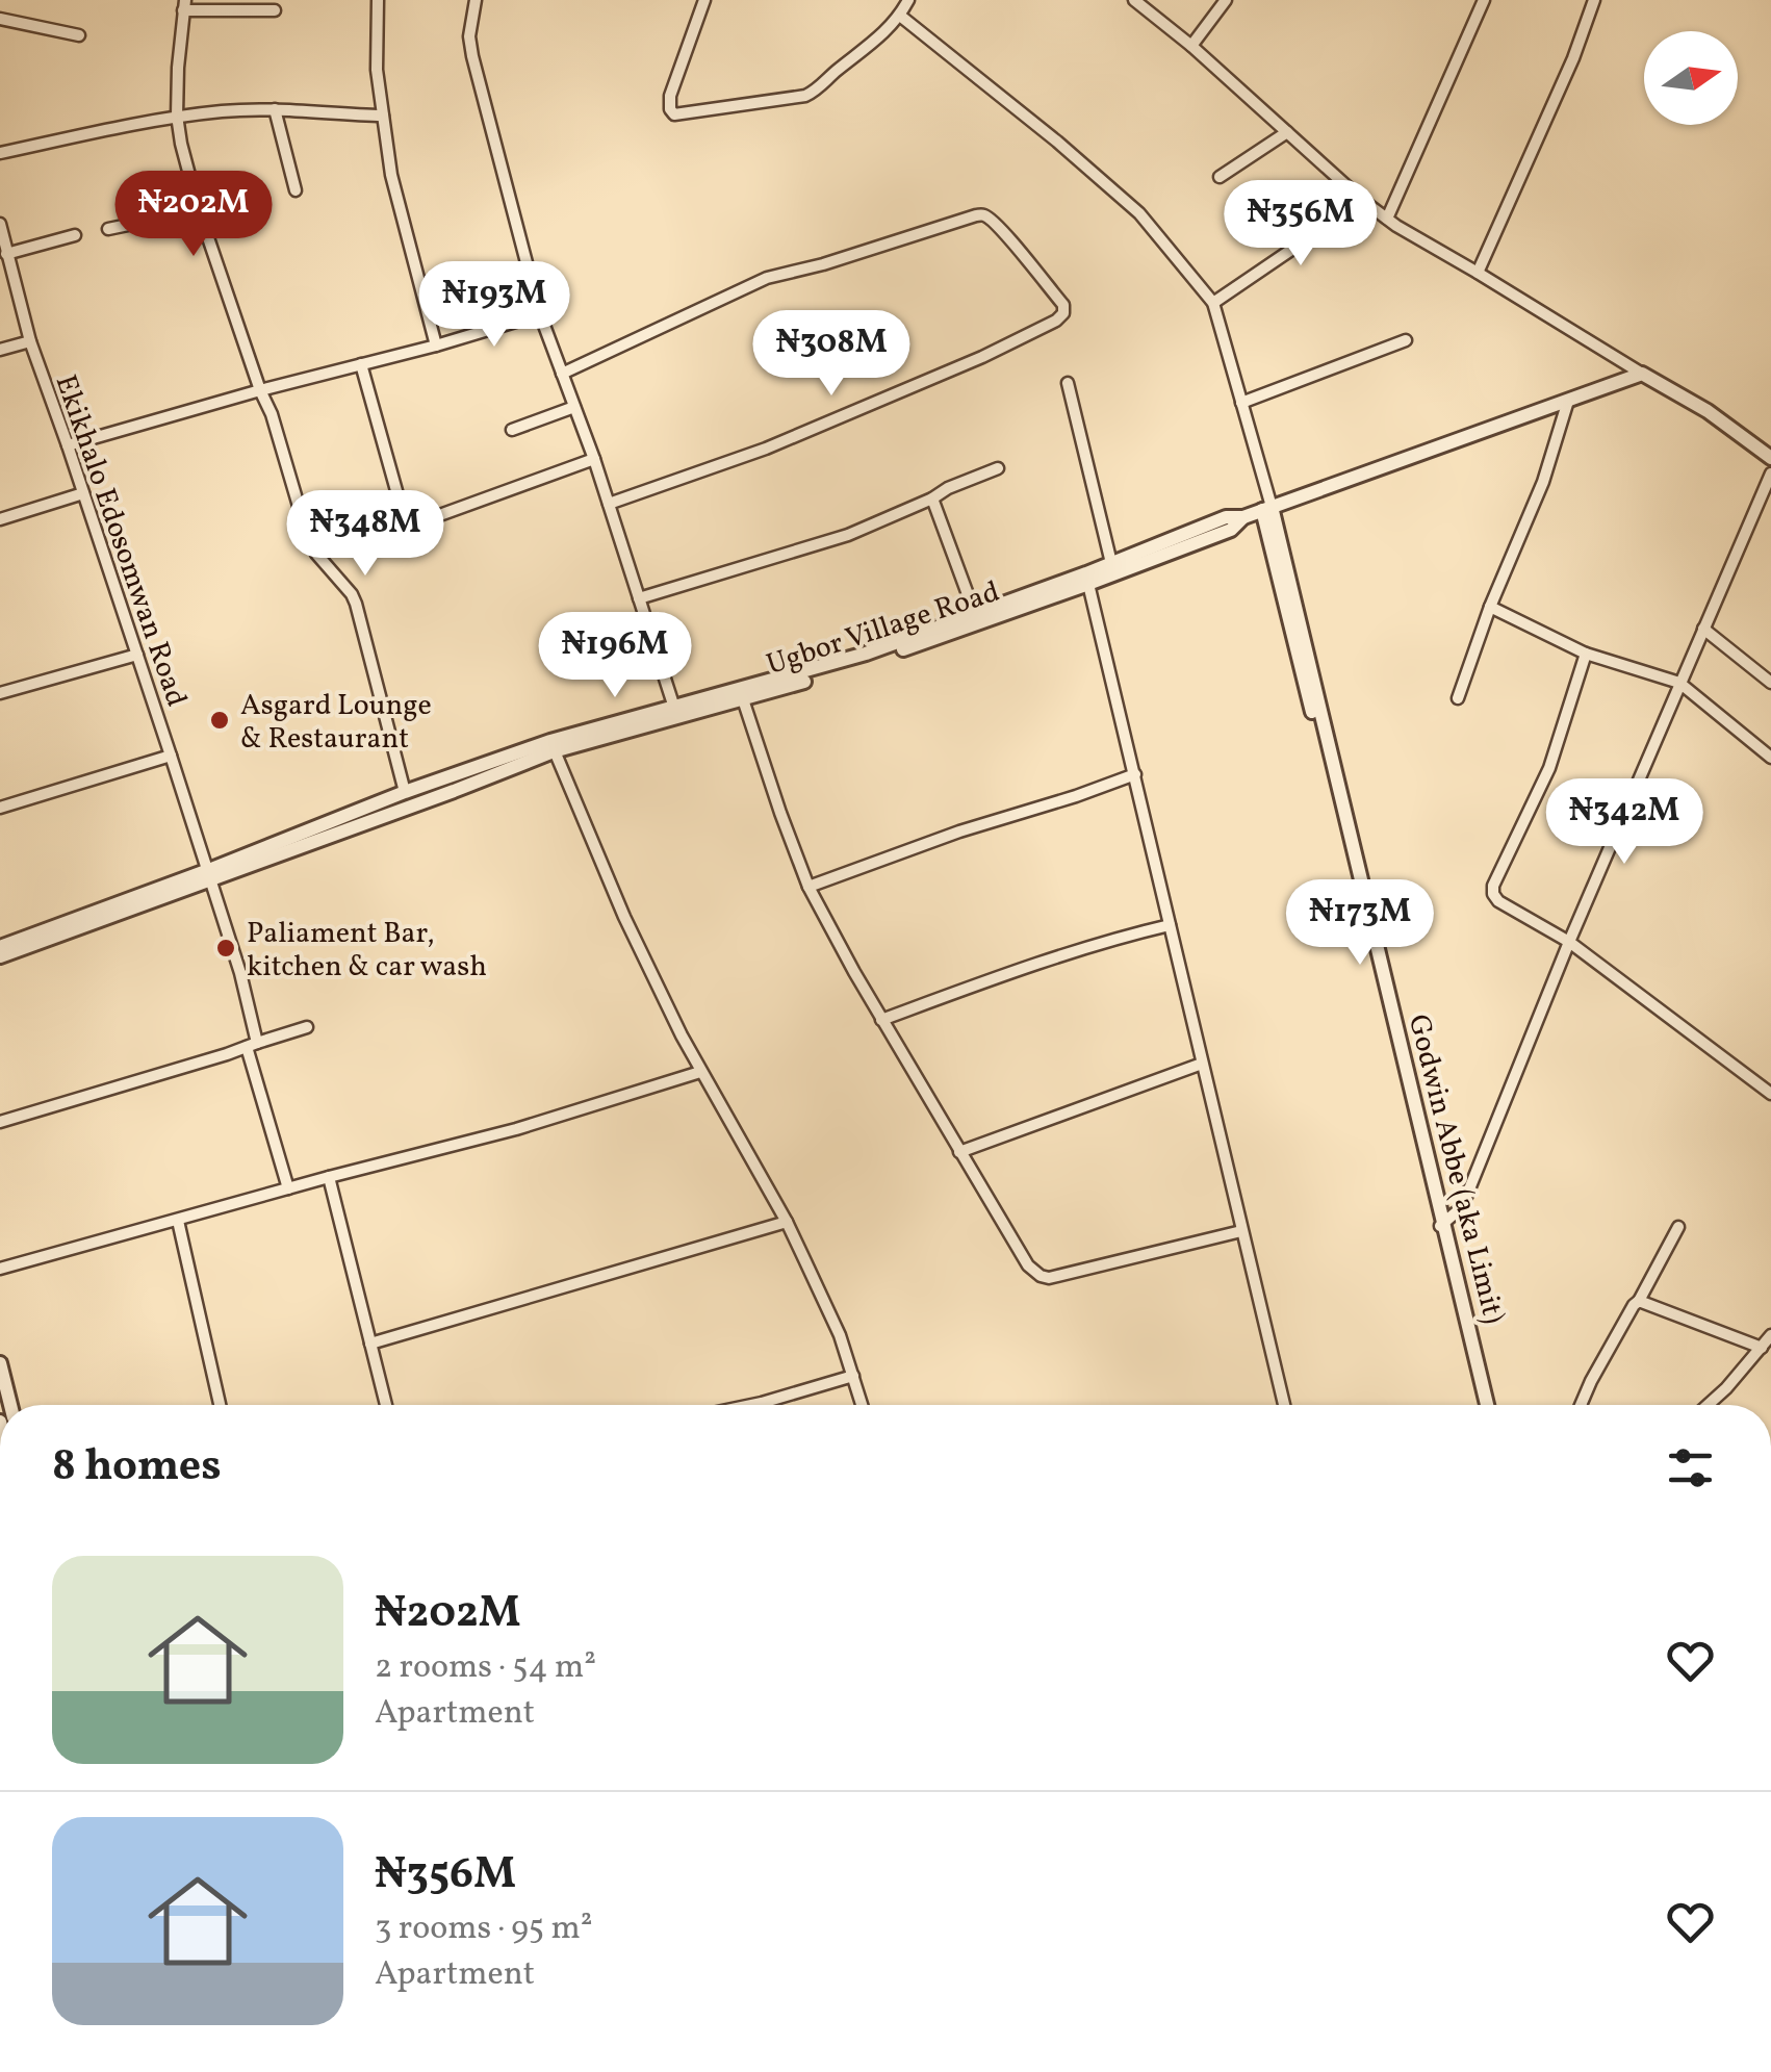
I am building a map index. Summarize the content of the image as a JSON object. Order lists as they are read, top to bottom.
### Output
{
  "streets": {
    "street": ["Ekikhalo Edosomwan Road", "Ugbor Village Road", "Godwin Abbe (aka Limit)"]
  },
  "crossings": [
    ["Ekikhalo Edosomwan Road", "Ugbor Village Road"],
    ["Ugbor Village Road", "Godwin Abbe (aka Limit)"]
  ],
  "places": ["Asgard Lounge & Restaurant", "Paliament Bar, kitchen & car wash"],
  "north": "right",
  "page": {
    "price": [
      "₦202M",
      "₦356M",
      "₦193M",
      "₦308M",
      "₦348M",
      "₦196M",
      "₦342M",
      "₦173M"
    ],
    "heading": "8 homes",
    "list": [
      {
        "name": "₦202M",
        "note": "2 rooms · 54 m² · Apartment"
      },
      {
        "name": "₦356M",
        "note": "3 rooms · 95 m² · Apartment"
      }
    ]
  }
}
